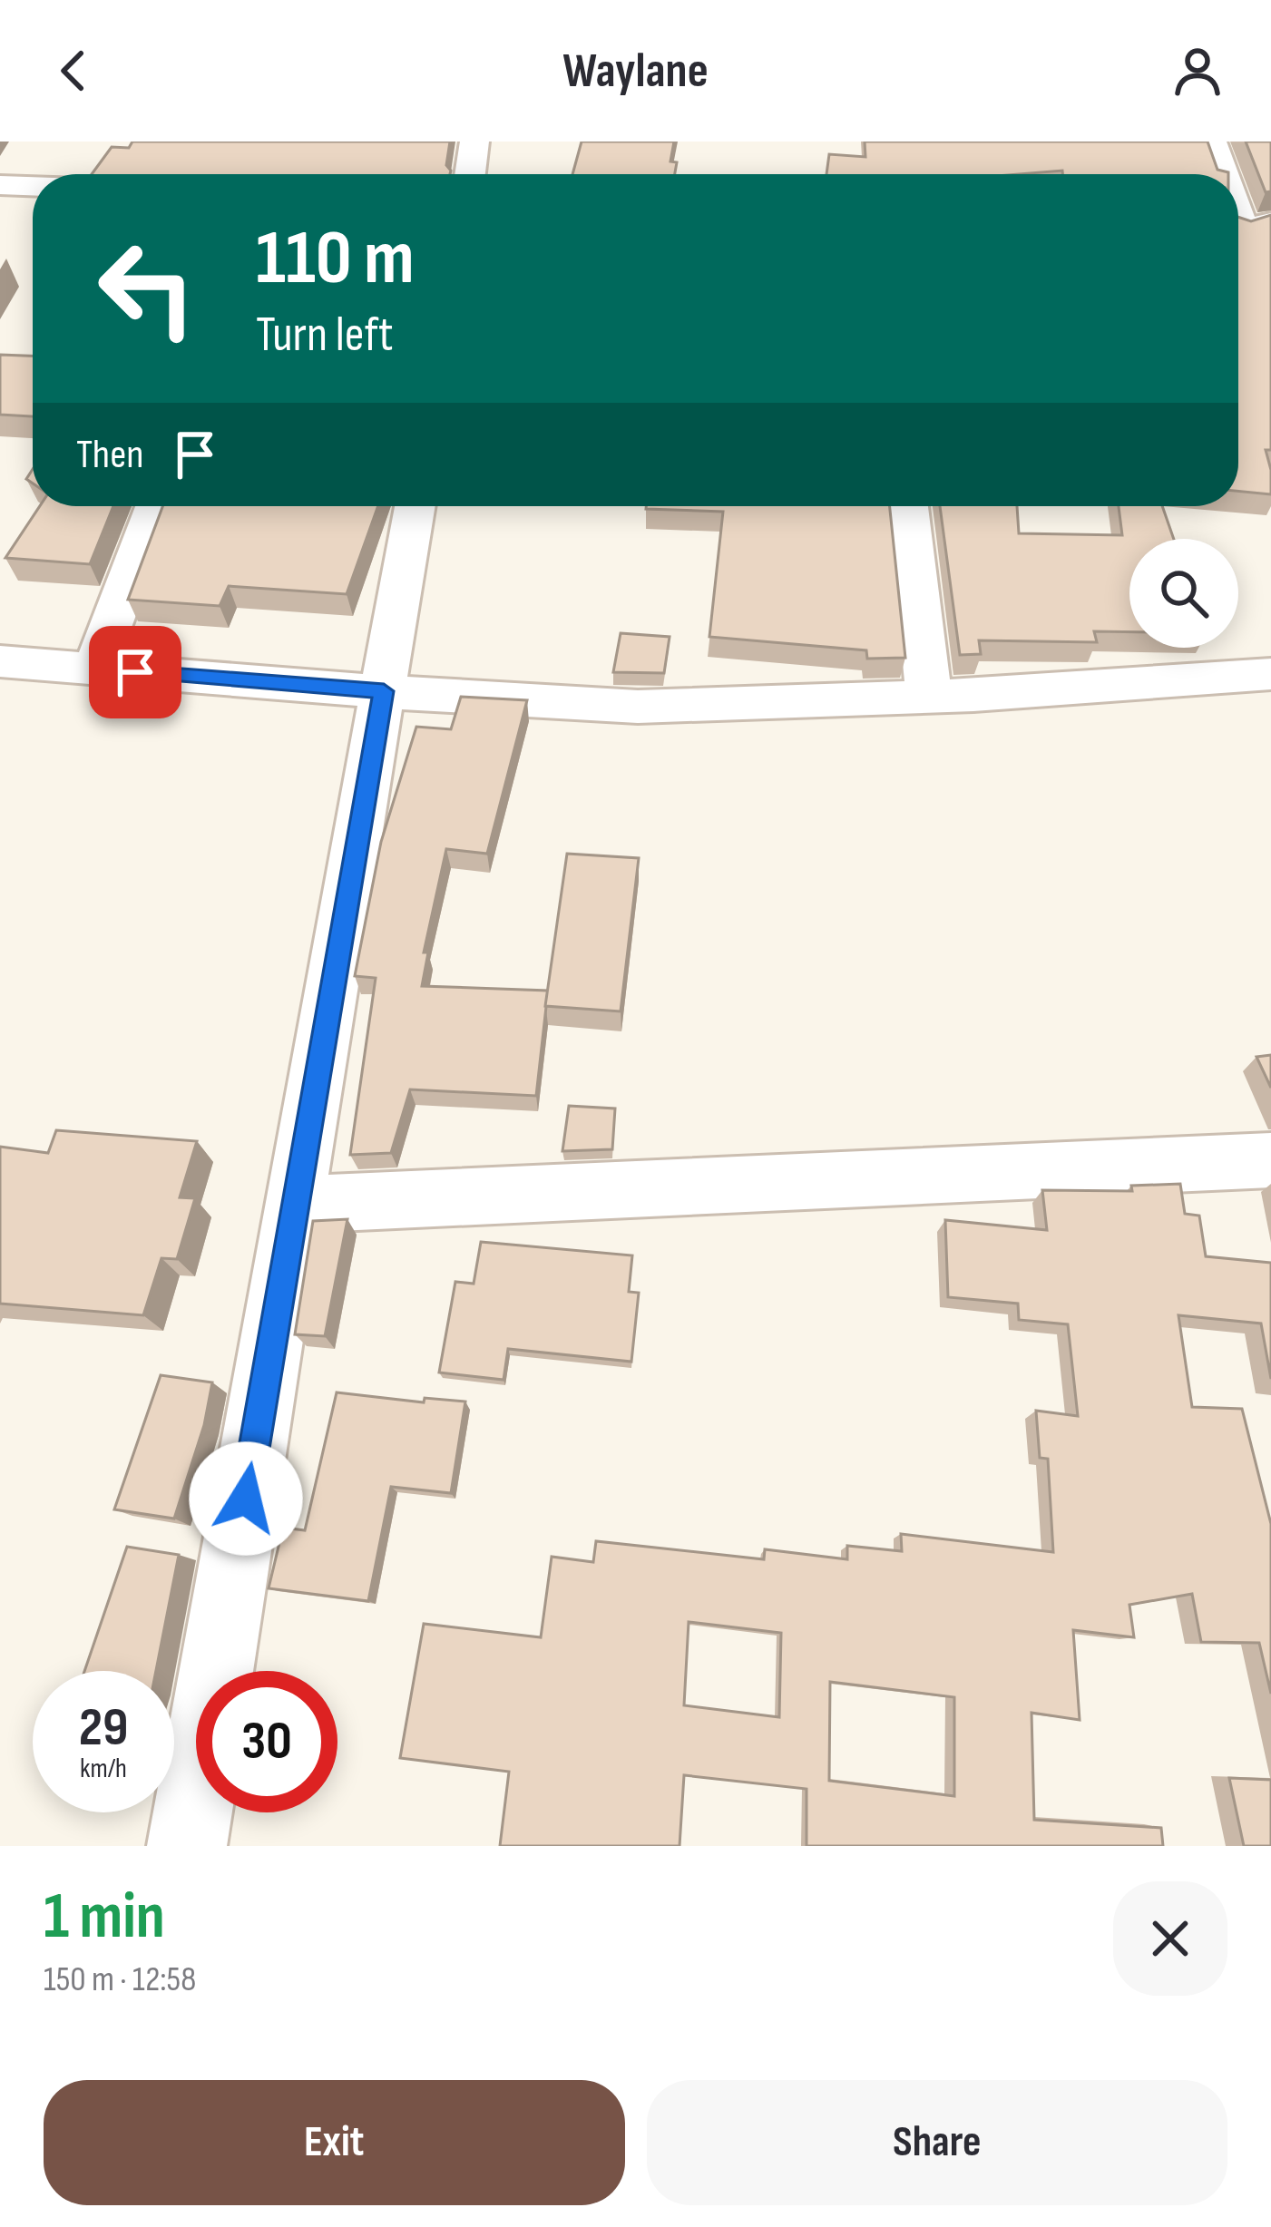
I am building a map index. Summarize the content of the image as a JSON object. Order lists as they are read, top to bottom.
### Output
{
  "page": {
    "header": "Waylane",
    "turn": ["110 m", "Turn left"],
    "then": "Then",
    "speed": "29 km/h",
    "limit": "30",
    "heading": ["1 min", "150 m · 12:58"],
    "buttons": ["Exit", "Share"]
  }
}
